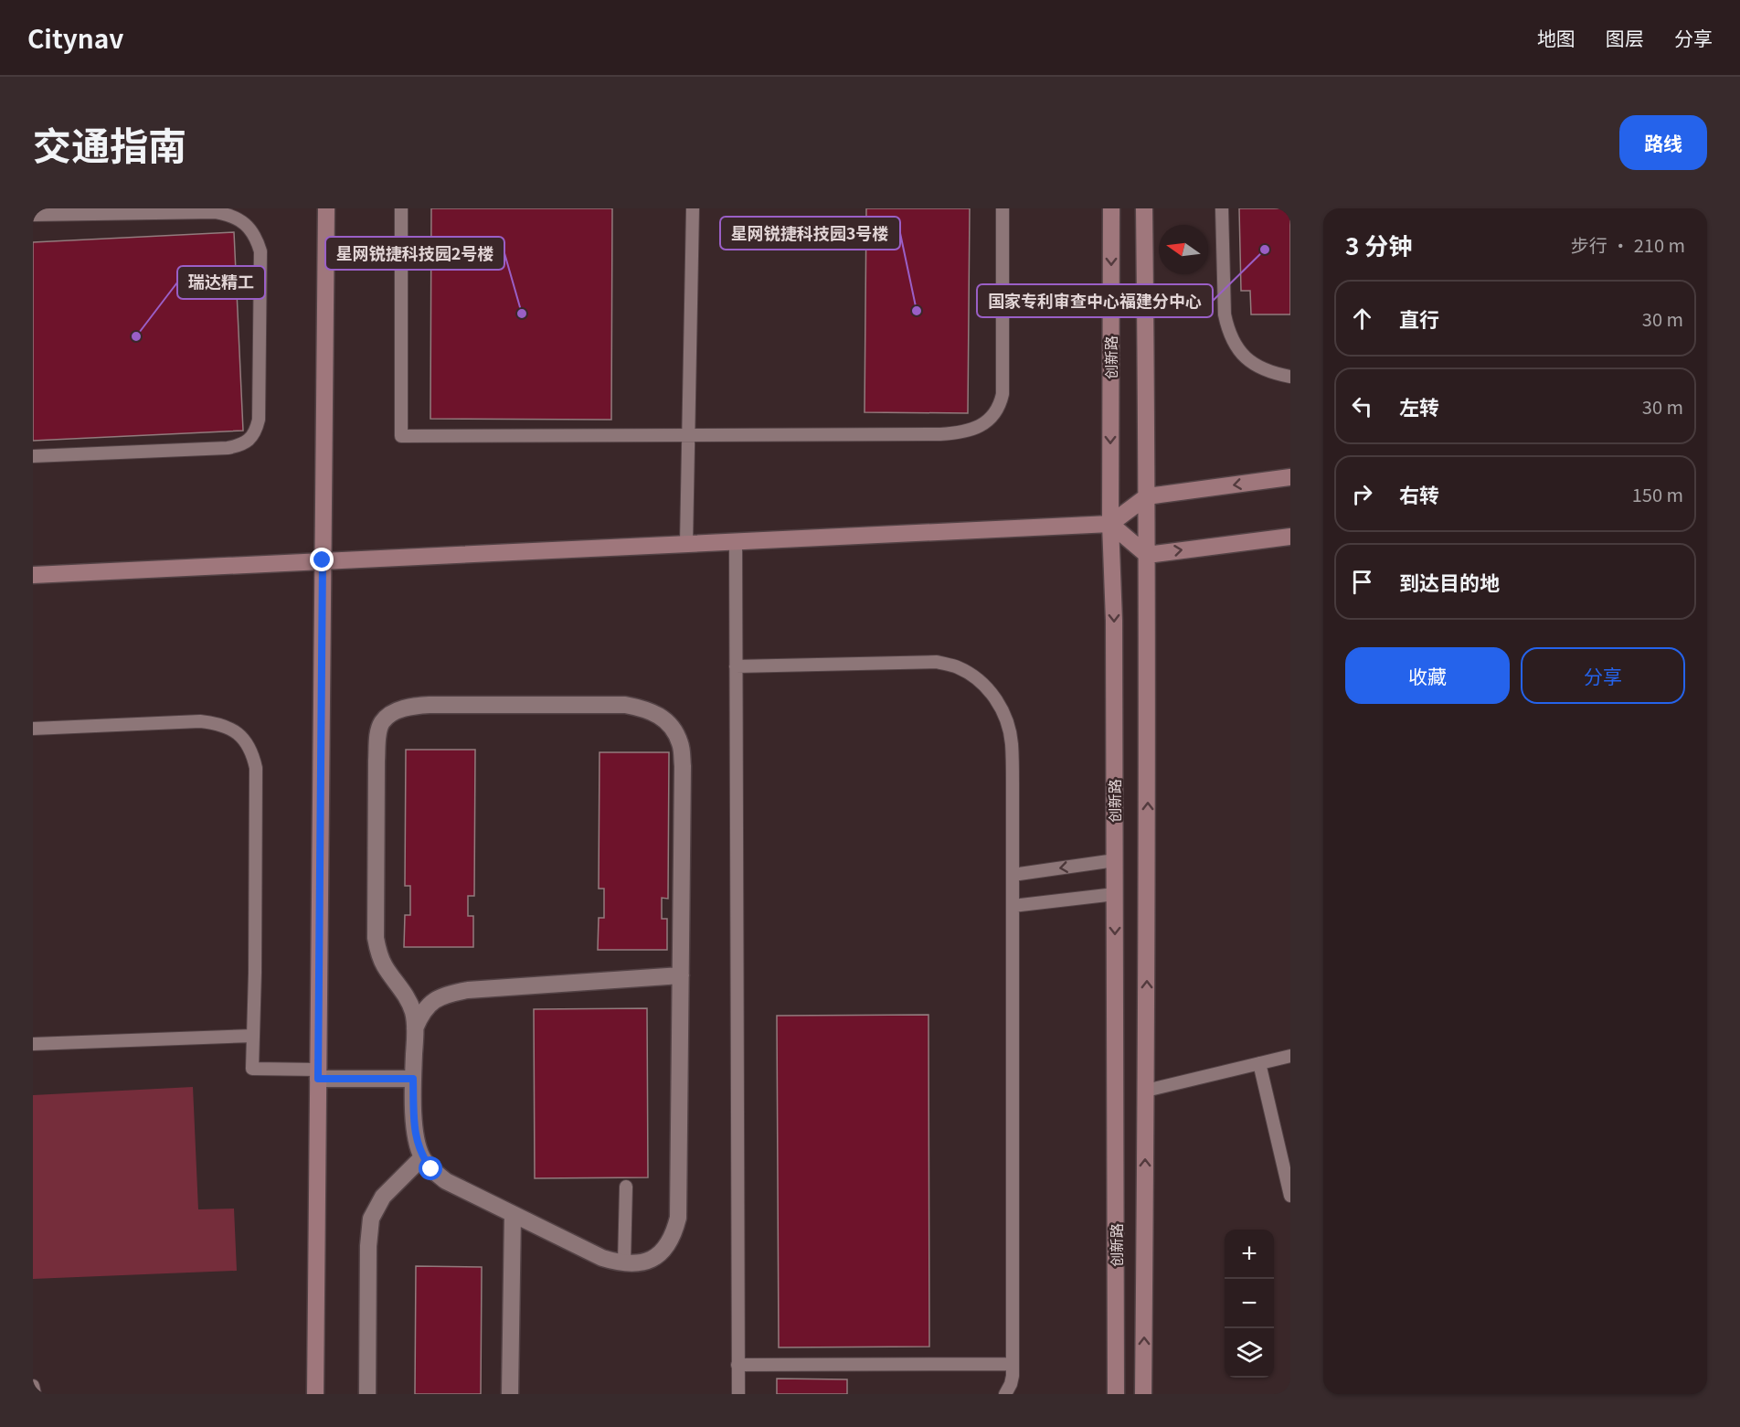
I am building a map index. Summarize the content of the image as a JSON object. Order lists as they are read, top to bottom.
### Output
{
  "streets": {
    "street": ["创新路"]
  },
  "places": [
    "国家专利审查中心福建分中心",
    "星网锐捷科技园3号楼",
    "星网锐捷科技园2号楼",
    "瑞达精工"
  ],
  "north": "left",
  "page": {
    "header": "Citynav",
    "nav": ["地图", "图层", "分享"],
    "title": "交通指南",
    "buttons": [
      "路线",
      ["收藏", "分享"]
    ],
    "heading": ["3 分钟", "步行 · 210 m"],
    "list": [
      ["直行", "30 m"],
      ["左转", "30 m"],
      ["右转", "150 m"],
      "到达目的地"
    ],
    "map_buttons": ["+", "−"]
  }
}
